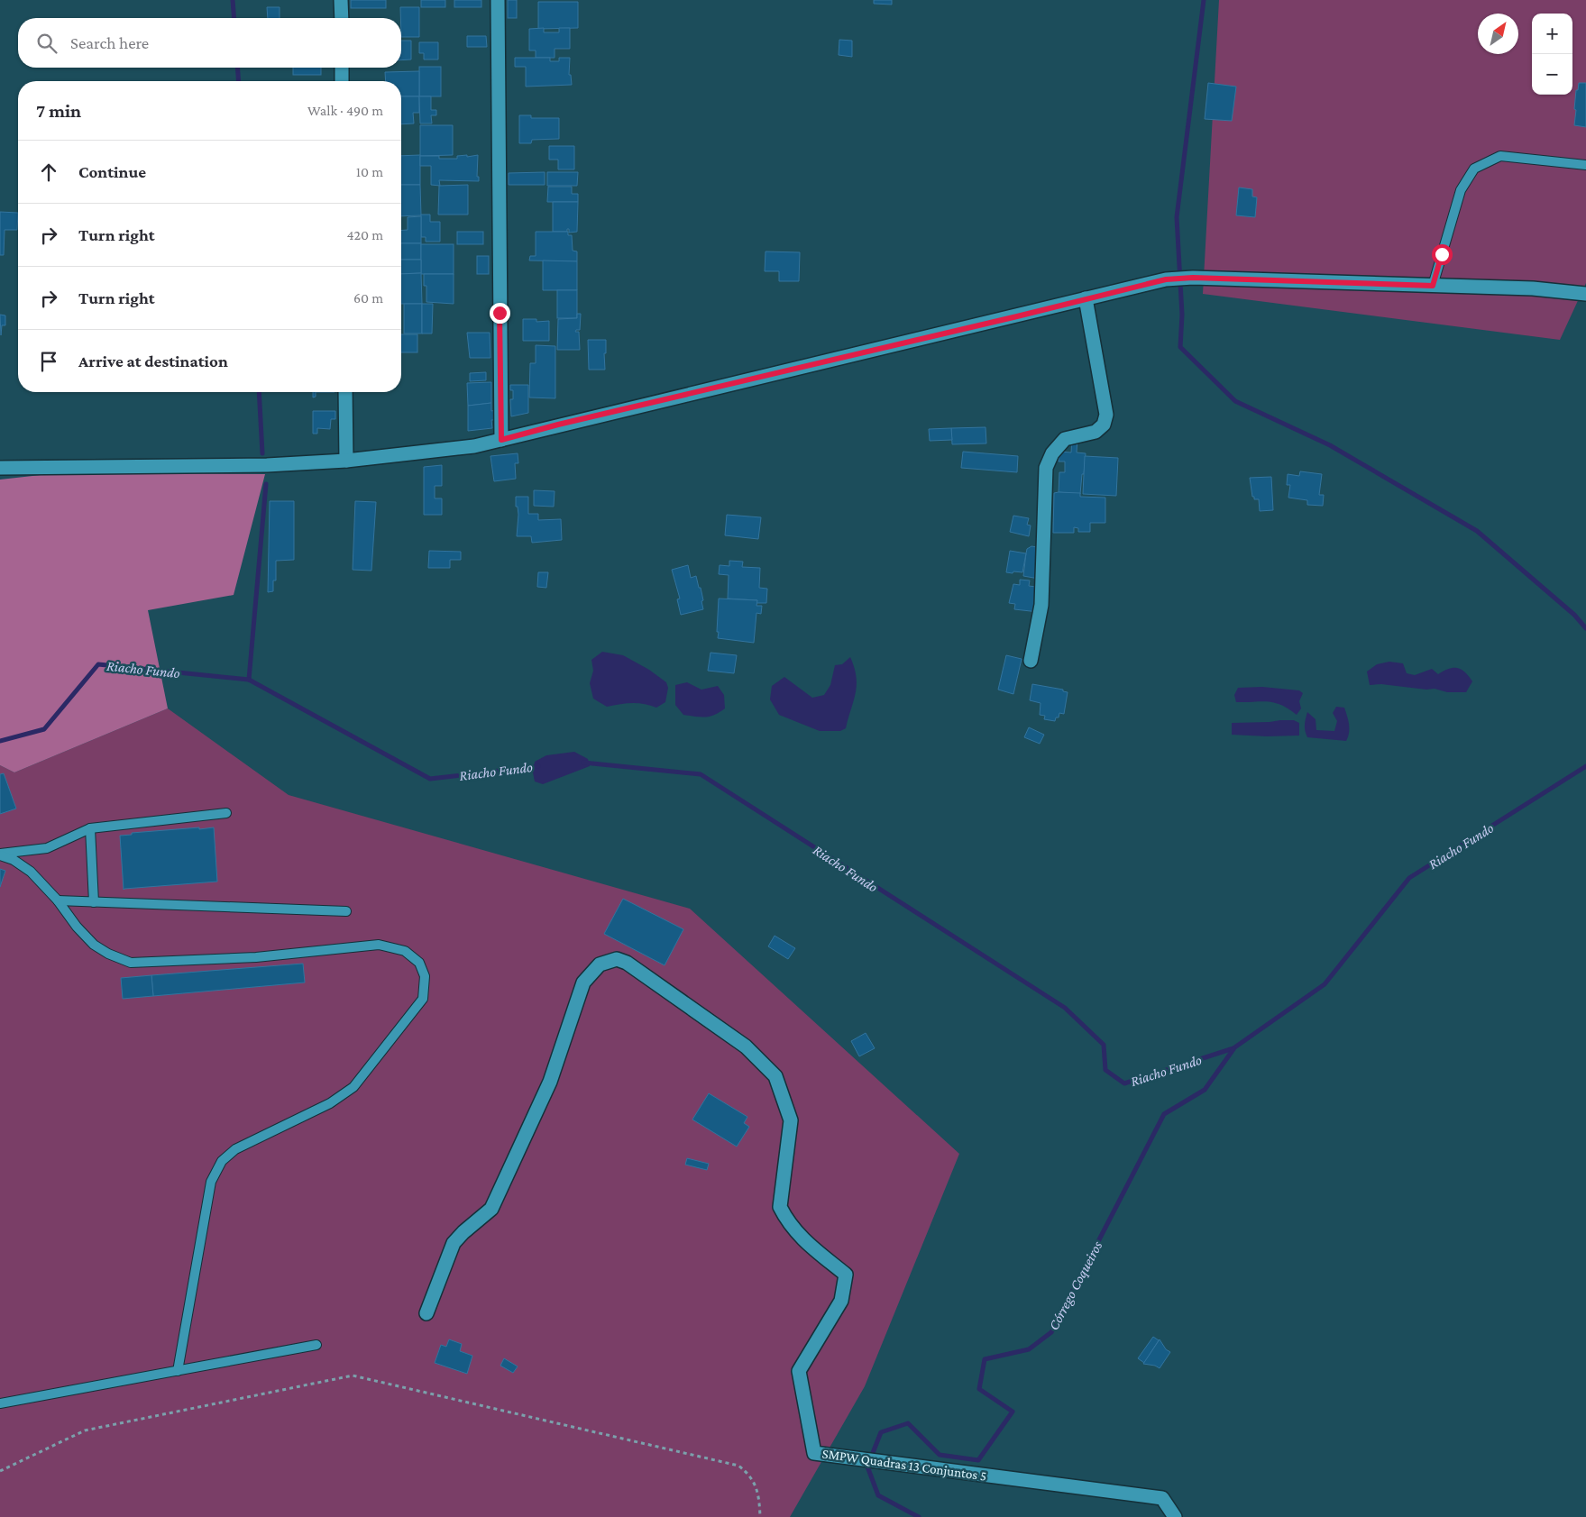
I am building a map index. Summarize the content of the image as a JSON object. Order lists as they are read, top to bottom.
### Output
{
  "streets": {
    "street": ["SMPW Quadras 13 Conjuntos 5"]
  },
  "water": ["Riacho Fundo", "Córrego Coqueiros"],
  "north": "top right",
  "page": {
    "map_buttons": ["+", "−"],
    "search": "Search here",
    "heading": ["7 min", "Walk · 490 m"],
    "list": [
      ["Continue", "10 m"],
      ["Turn right", "420 m"],
      ["Turn right", "60 m"],
      "Arrive at destination"
    ]
  }
}
